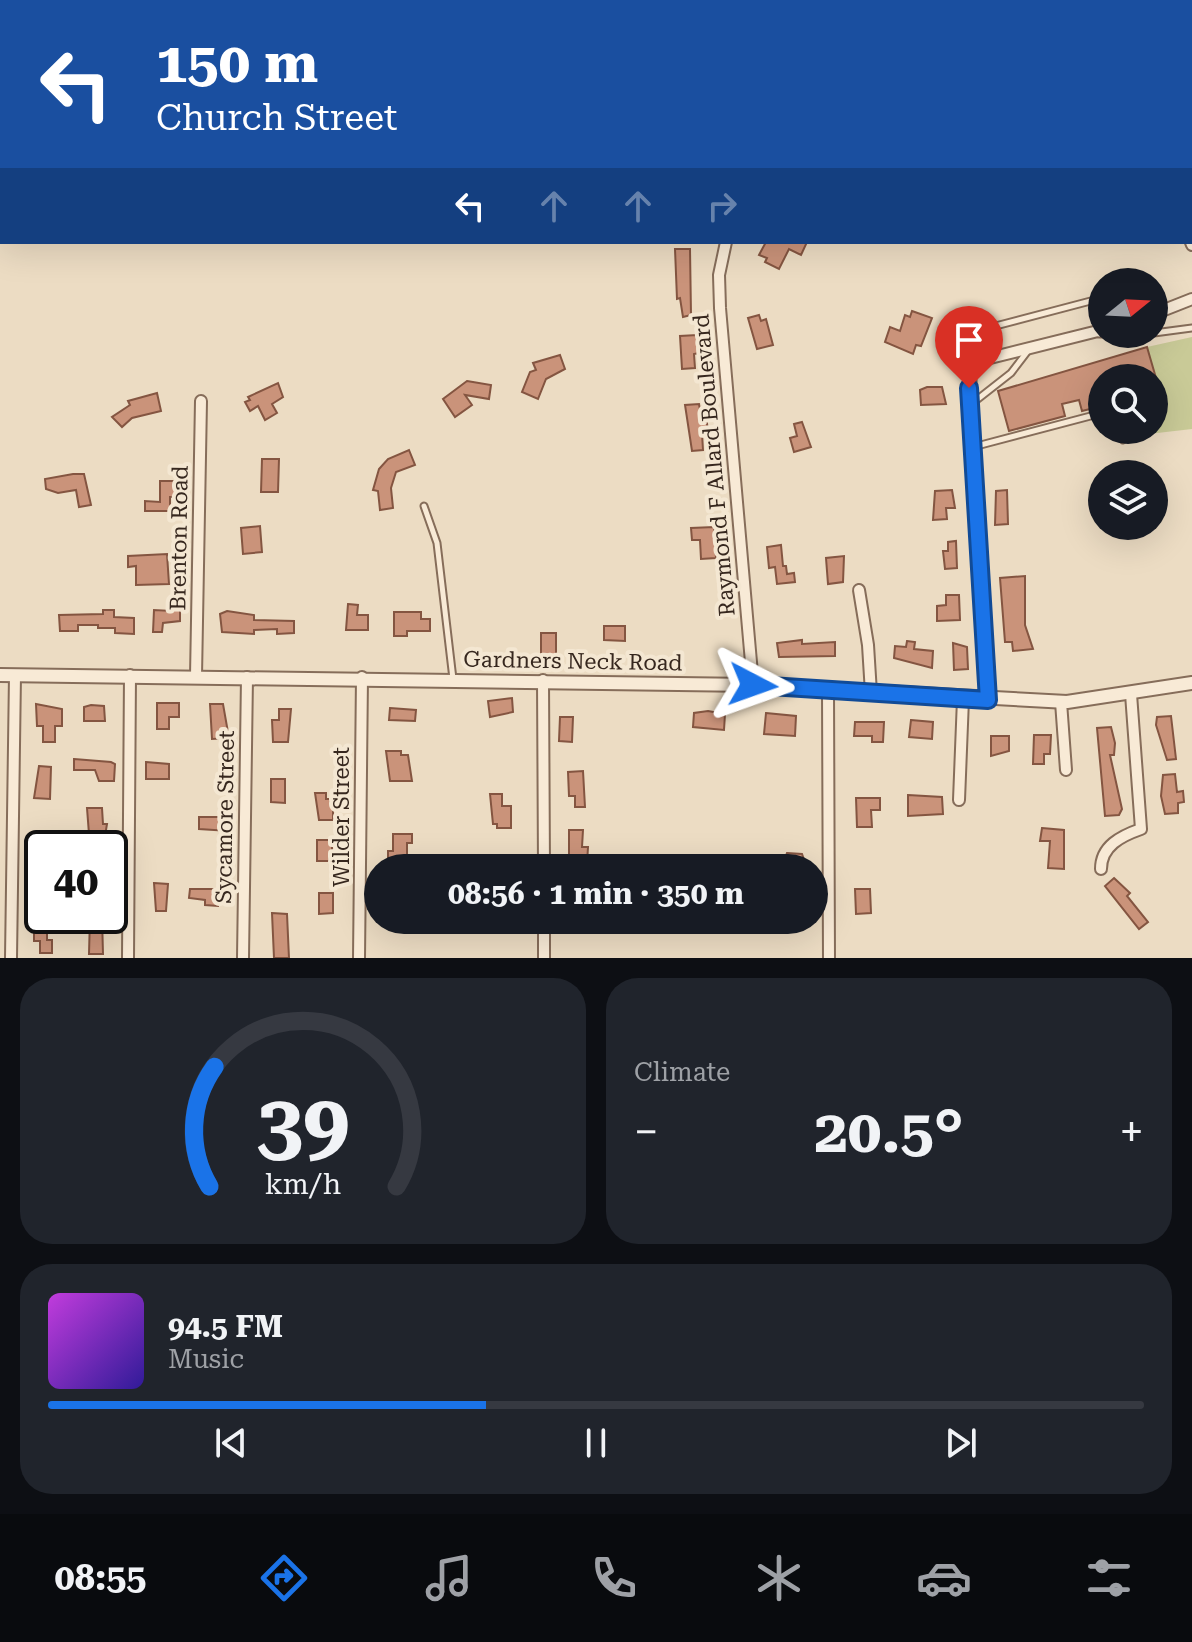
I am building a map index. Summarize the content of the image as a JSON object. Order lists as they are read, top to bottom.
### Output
{
  "streets": {
    "street": [
      "Raymond F Allard Boulevard",
      "Brenton Road",
      "Gardners Neck Road",
      "Sycamore Street",
      "Wilder Street"
    ]
  },
  "crossings": [
    ["Raymond F Allard Boulevard", "Gardners Neck Road"],
    ["Brenton Road", "Gardners Neck Road"],
    ["Gardners Neck Road", "Sycamore Street"],
    ["Gardners Neck Road", "Wilder Street"]
  ],
  "north": "right",
  "page": {
    "turn": ["150 m", "Church Street"],
    "limit": "40",
    "trip": "08:56 · 1 min · 350 m",
    "tile": "Climate",
    "heat": ["−", "20.5°", "+"],
    "song": ["94.5 FM", "Music"],
    "tabs": "08:55",
    "gauge": ["39", "km/h"]
  }
}
